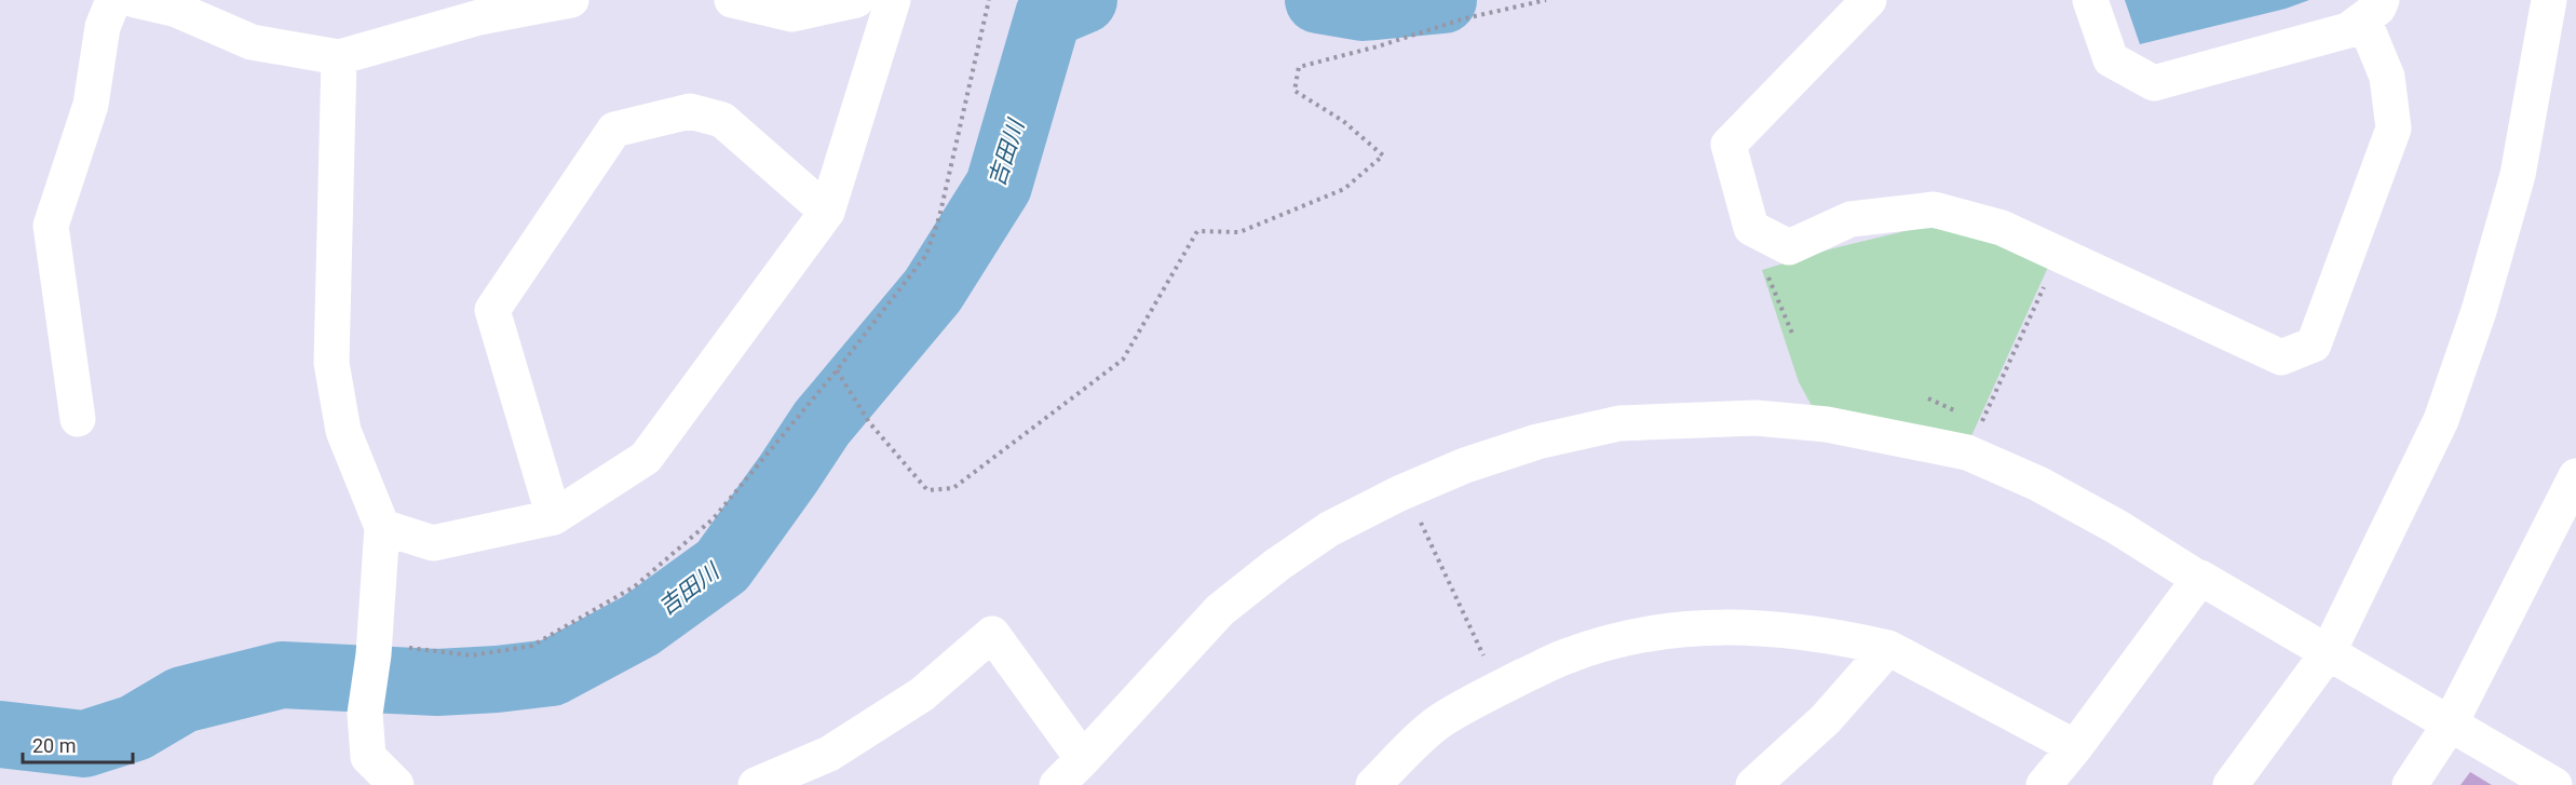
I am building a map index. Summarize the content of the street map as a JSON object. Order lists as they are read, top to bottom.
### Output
{
  "water": ["吉田川"],
  "scale_bar": "20 m"
}
